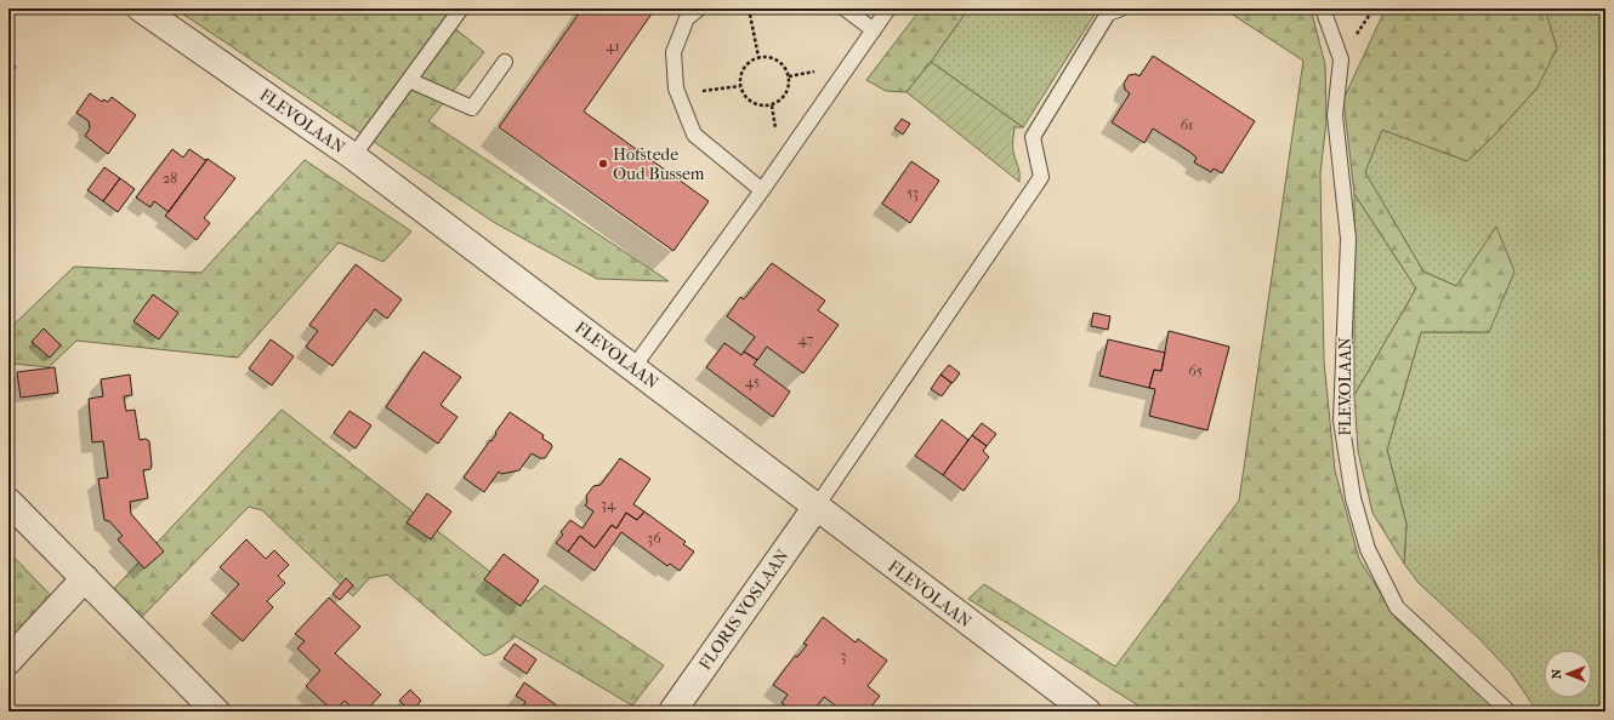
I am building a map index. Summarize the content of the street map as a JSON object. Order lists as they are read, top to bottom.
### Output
{
  "streets": {
    "street": ["FLEVOLAAN", "FLORIS VOSLAAN"]
  },
  "crossings": [
    ["FLEVOLAAN", "FLORIS VOSLAAN"]
  ],
  "places": ["Hofstede Oud Bussem"],
  "house_numbers": [
    "41",
    "61",
    "28",
    "53",
    "47",
    "65",
    "45",
    "34",
    "36",
    "3"
  ],
  "north": "left"
}
